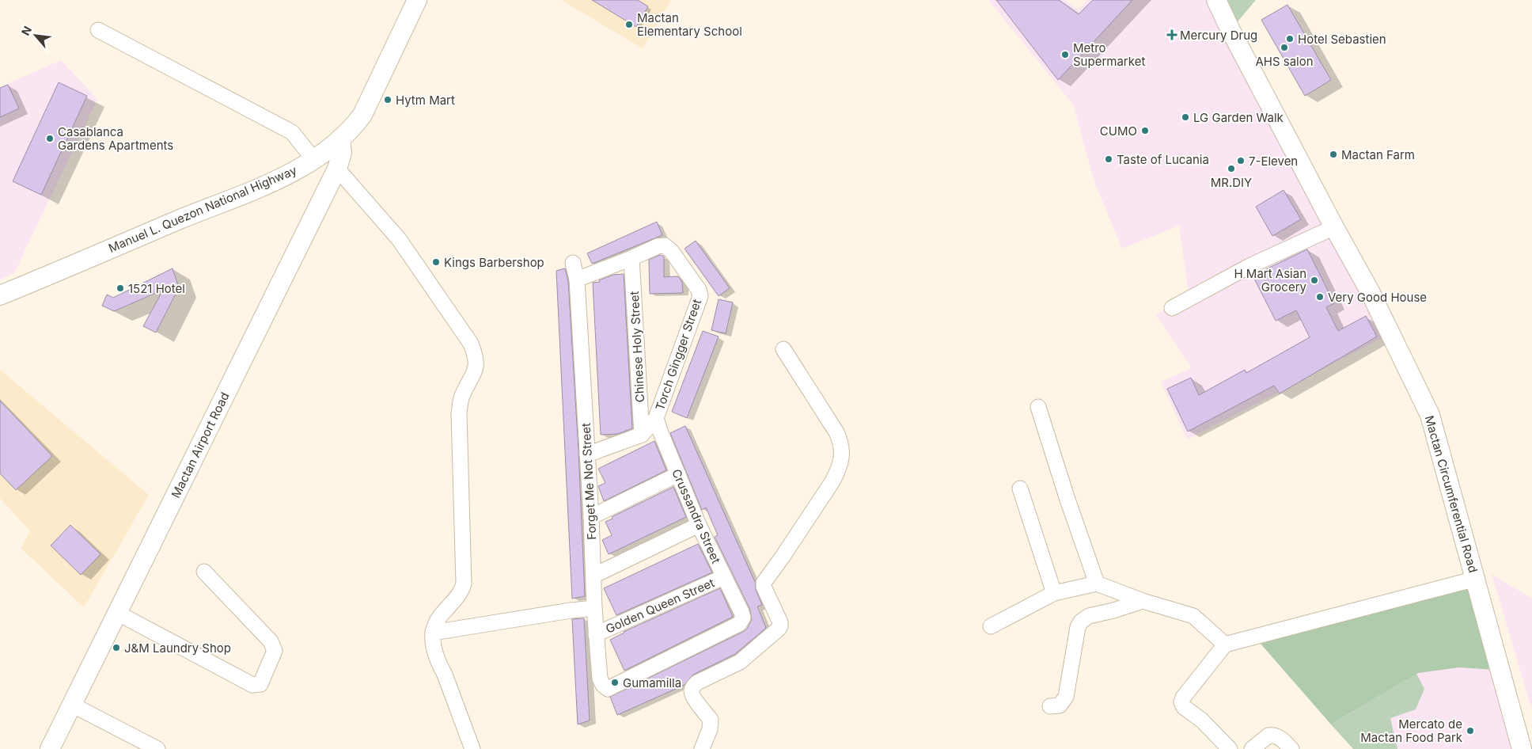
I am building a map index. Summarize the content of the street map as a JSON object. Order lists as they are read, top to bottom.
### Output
{
  "streets": {
    "main road": ["Manuel L. Quezon National Highway", "Mactan Airport Road", "Mactan Circumferential Road"],
    "street": [
      "Chinese Holy Street",
      "Torch Gingger Street",
      "Forget Me Not Street",
      "Crussandra Street",
      "Golden Queen Street"
    ]
  },
  "crossings": [
    ["Manuel L. Quezon National Highway", "Mactan Airport Road"],
    ["Chinese Holy Street", "Torch Gingger Street"],
    ["Torch Gingger Street", "Crussandra Street"],
    ["Forget Me Not Street", "Crussandra Street"],
    ["Forget Me Not Street", "Golden Queen Street"],
    ["Crussandra Street", "Golden Queen Street"]
  ],
  "places": {
    "other": [
      "Mactan Elementary School",
      "Hotel Sebastien",
      "AHS salon",
      "Metro Supermarket",
      "Hytm Mart",
      "LG Garden Walk",
      "CUMO",
      "Casablanca Gardens Apartments",
      "Mactan Farm",
      "Taste of Lucania",
      "7-Eleven",
      "MR.DIY",
      "Kings Barbershop",
      "H Mart Asian Grocery",
      "1521 Hotel",
      "Very Good House",
      "J&M Laundry Shop",
      "Gumamilla",
      "Mercato de Mactan Food Park"
    ],
    "health": ["Mercury Drug"]
  },
  "north": "top left"
}
